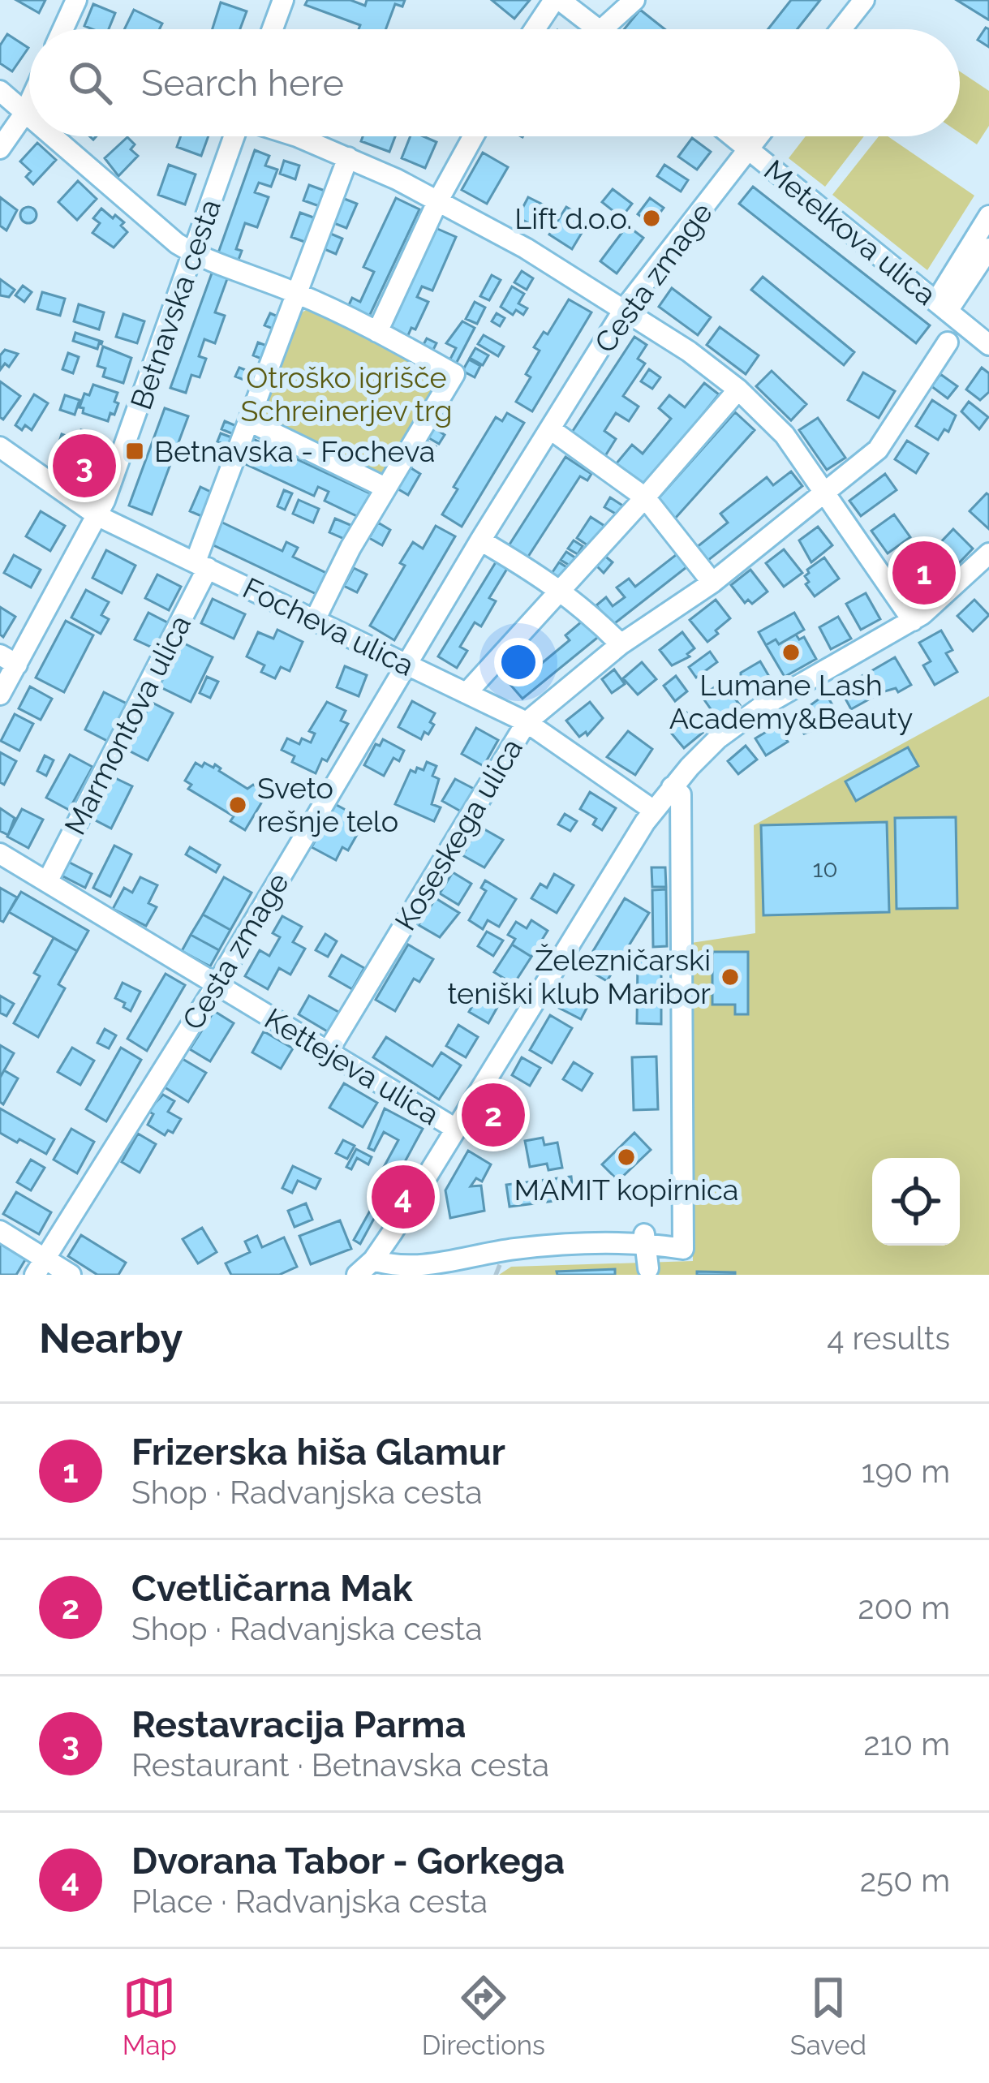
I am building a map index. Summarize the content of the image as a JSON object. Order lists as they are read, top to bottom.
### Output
{
  "streets": {
    "street": [
      "Metelkova ulica",
      "Cesta zmage",
      "Betnavska cesta",
      "Focheva ulica",
      "Marmontova ulica",
      "Koseskega ulica",
      "Kettejeva ulica"
    ]
  },
  "crossings": [
    ["Metelkova ulica", "Cesta zmage"],
    ["Cesta zmage", "Focheva ulica"],
    ["Cesta zmage", "Kettejeva ulica"],
    ["Betnavska cesta", "Focheva ulica"],
    ["Focheva ulica", "Marmontova ulica"],
    ["Focheva ulica", "Koseskega ulica"],
    ["Marmontova ulica", "Kettejeva ulica"],
    ["Koseskega ulica", "Kettejeva ulica"]
  ],
  "parks": ["Otroško igrišče Schreinerjev trg"],
  "places": {
    "other": [
      "Lift d.o.o.",
      "Lumane Lash Academy&Beauty",
      "Sveto rešnje telo",
      "Železničarski teniški klub Maribor",
      "MAMIT kopirnica"
    ],
    "transit": ["Betnavska - Focheva"]
  },
  "house_numbers": ["10"],
  "page": {
    "search": "Search here",
    "pins": [
      "3",
      "1",
      "2",
      "4"
    ],
    "heading": ["Nearby", "4 results"],
    "list": [
      {
        "mark": "1",
        "name": "Frizerska hiša Glamur",
        "note": "Shop · Radvanjska cesta",
        "value": "190 m"
      },
      {
        "mark": "2",
        "name": "Cvetličarna Mak",
        "note": "Shop · Radvanjska cesta",
        "value": "200 m"
      },
      {
        "mark": "3",
        "name": "Restavracija Parma",
        "note": "Restaurant · Betnavska cesta",
        "value": "210 m"
      },
      {
        "mark": "4",
        "name": "Dvorana Tabor - Gorkega",
        "note": "Place · Radvanjska cesta",
        "value": "250 m"
      }
    ],
    "nav": ["Map", "Directions", "Saved"]
  }
}
